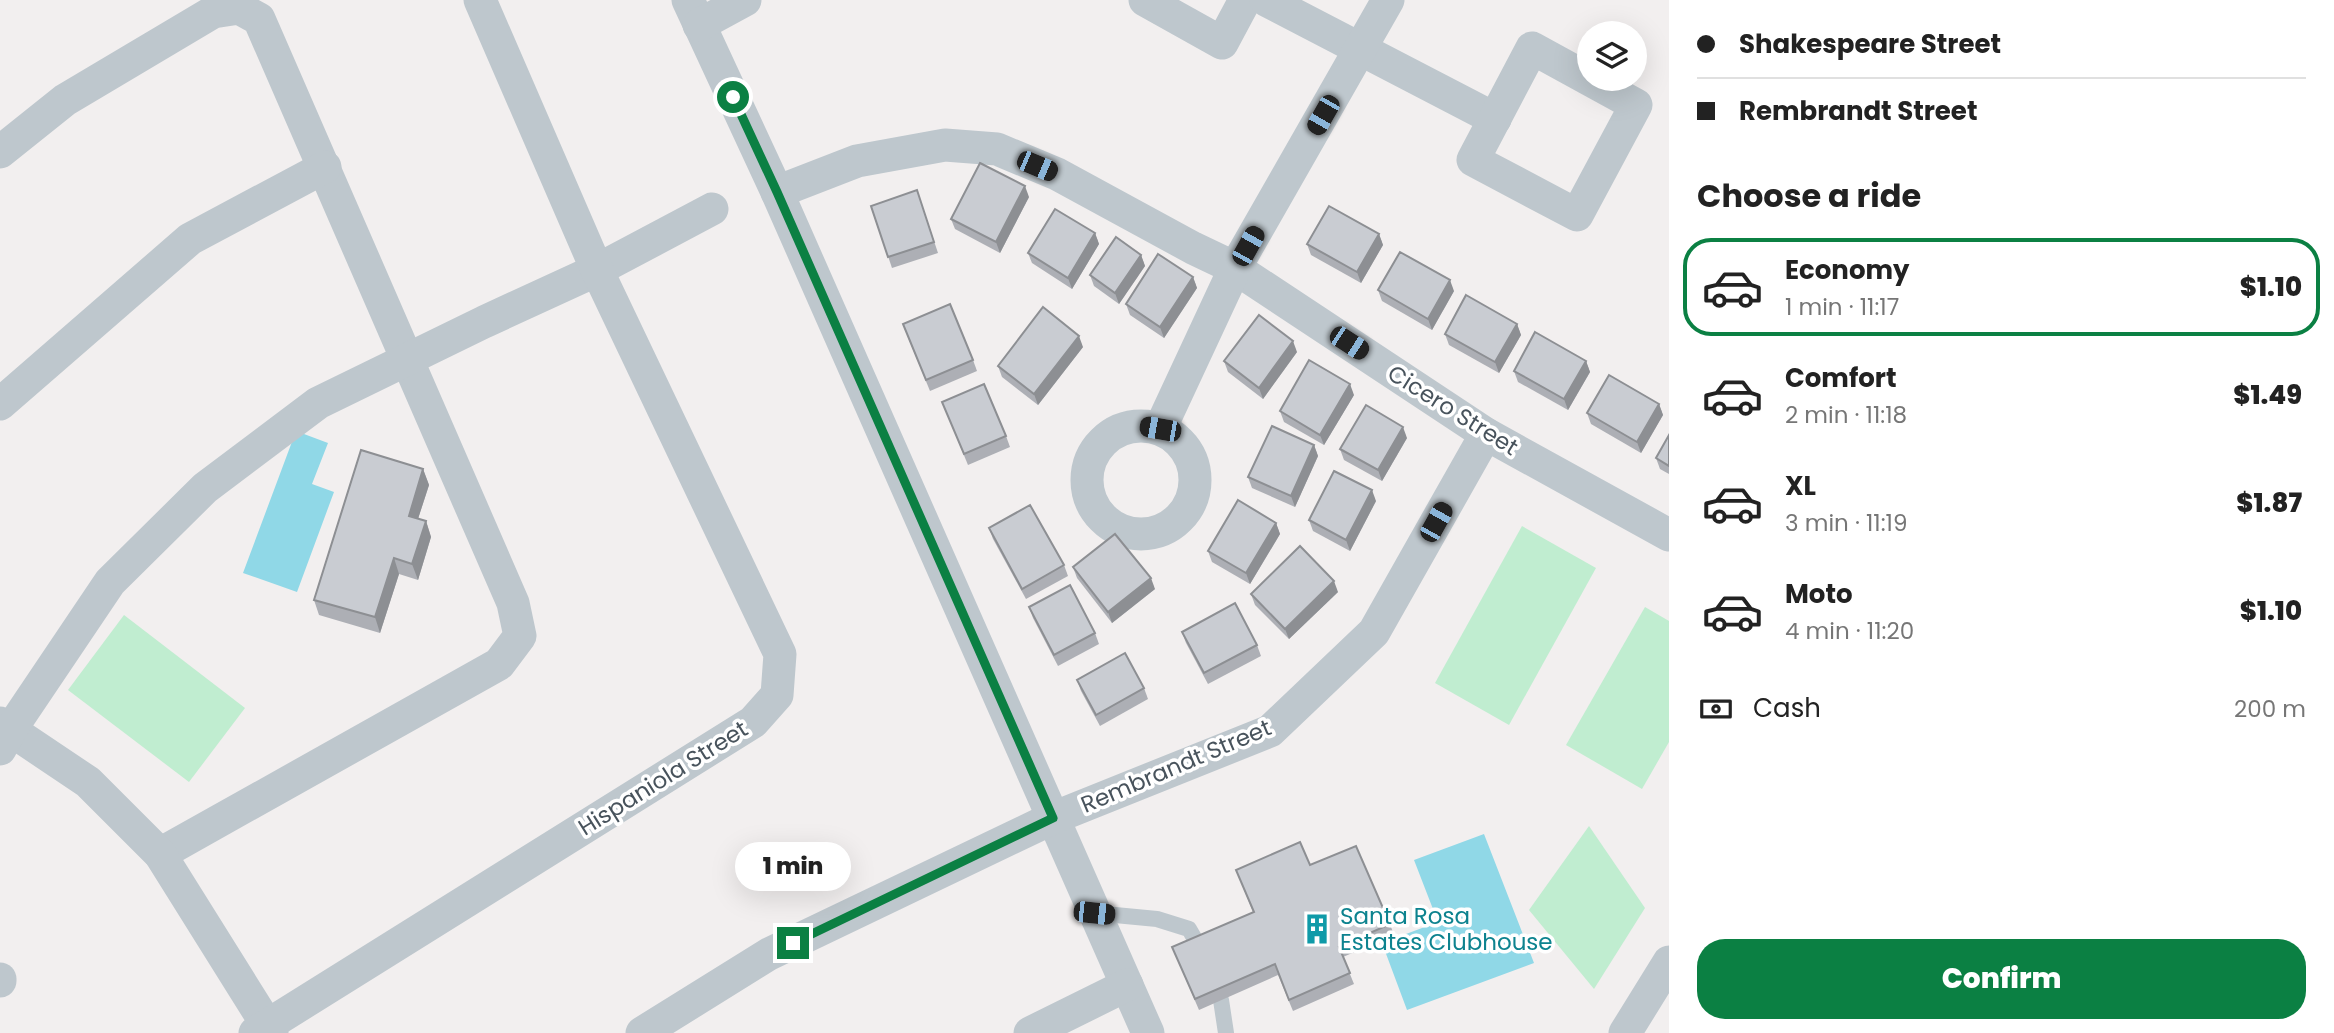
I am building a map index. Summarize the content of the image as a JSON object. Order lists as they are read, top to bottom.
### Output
{
  "streets": {
    "street": ["Cicero Street", "Rembrandt Street", "Hispaniola Street"]
  },
  "crossings": [
    ["Cicero Street", "Rembrandt Street"]
  ],
  "places": {
    "building": ["Santa Rosa Estates Clubhouse"]
  },
  "page": {
    "banner": ["Shakespeare Street", "Rembrandt Street"],
    "heading": "Choose a ride",
    "list": [
      {
        "name": "Economy",
        "note": "1 min · 11:17",
        "value": "$1.10"
      },
      {
        "name": "Comfort",
        "note": "2 min · 11:18",
        "value": "$1.49"
      },
      {
        "name": "XL",
        "note": "3 min · 11:19",
        "value": "$1.87"
      },
      {
        "name": "Moto",
        "note": "4 min · 11:20",
        "value": "$1.10"
      }
    ],
    "pay": ["Cash", "200 m"],
    "bubble": "1 min",
    "buttons": "Confirm"
  }
}
